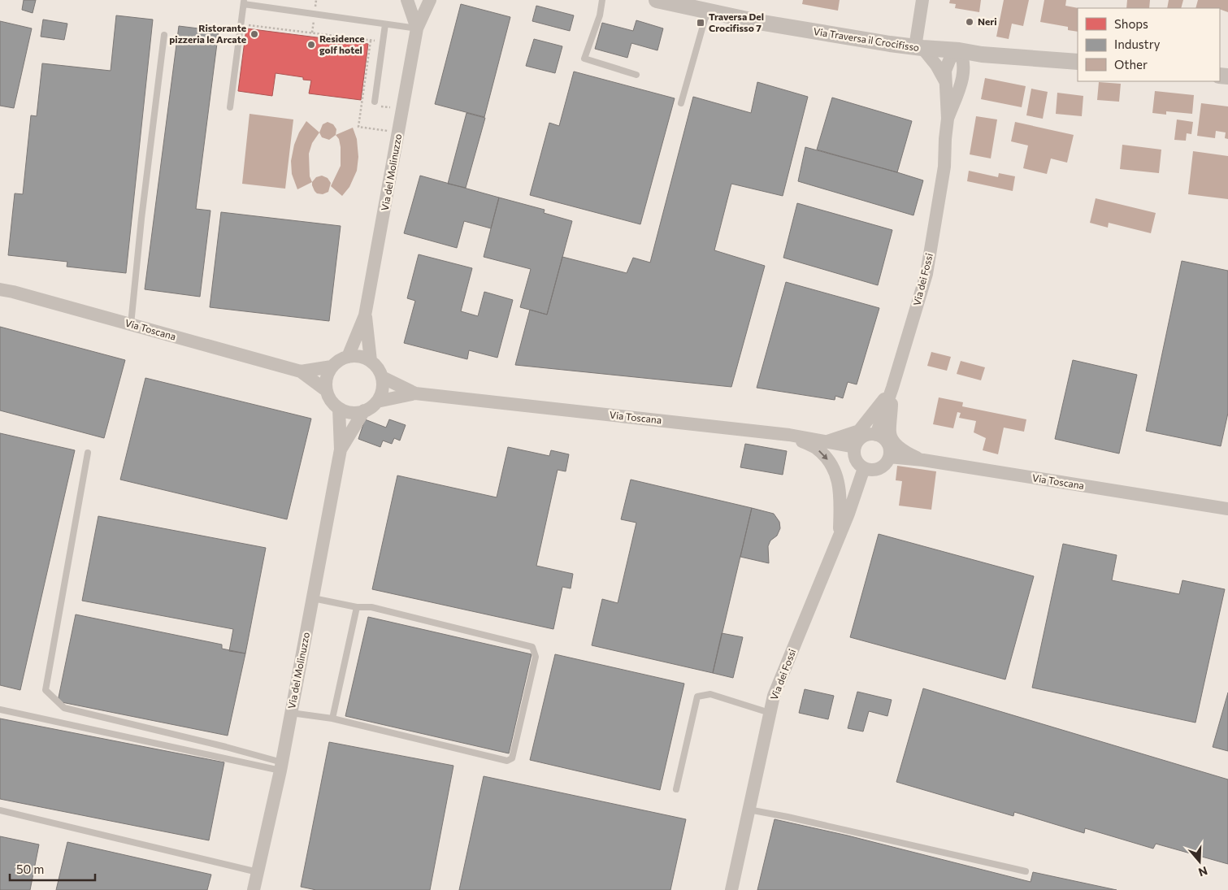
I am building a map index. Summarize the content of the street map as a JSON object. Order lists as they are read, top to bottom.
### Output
{
  "streets": {
    "street": [
      "Via Traversa il Crocifisso",
      "Via del Molinuzzo",
      "Via dei Fossi",
      "Via Toscana"
    ]
  },
  "crossings": [
    ["Via Traversa il Crocifisso", "Via dei Fossi"],
    ["Via del Molinuzzo", "Via Toscana"],
    ["Via dei Fossi", "Via Toscana"]
  ],
  "places": {
    "other": ["Neri", "Ristorante pizzeria le Arcate", "Residence golf hotel"],
    "transit": ["Traversa Del Crocifisso 7"]
  },
  "legend": ["Shops", "Industry", "Other"],
  "scale_bar": "50 m",
  "north": "bottom"
}
